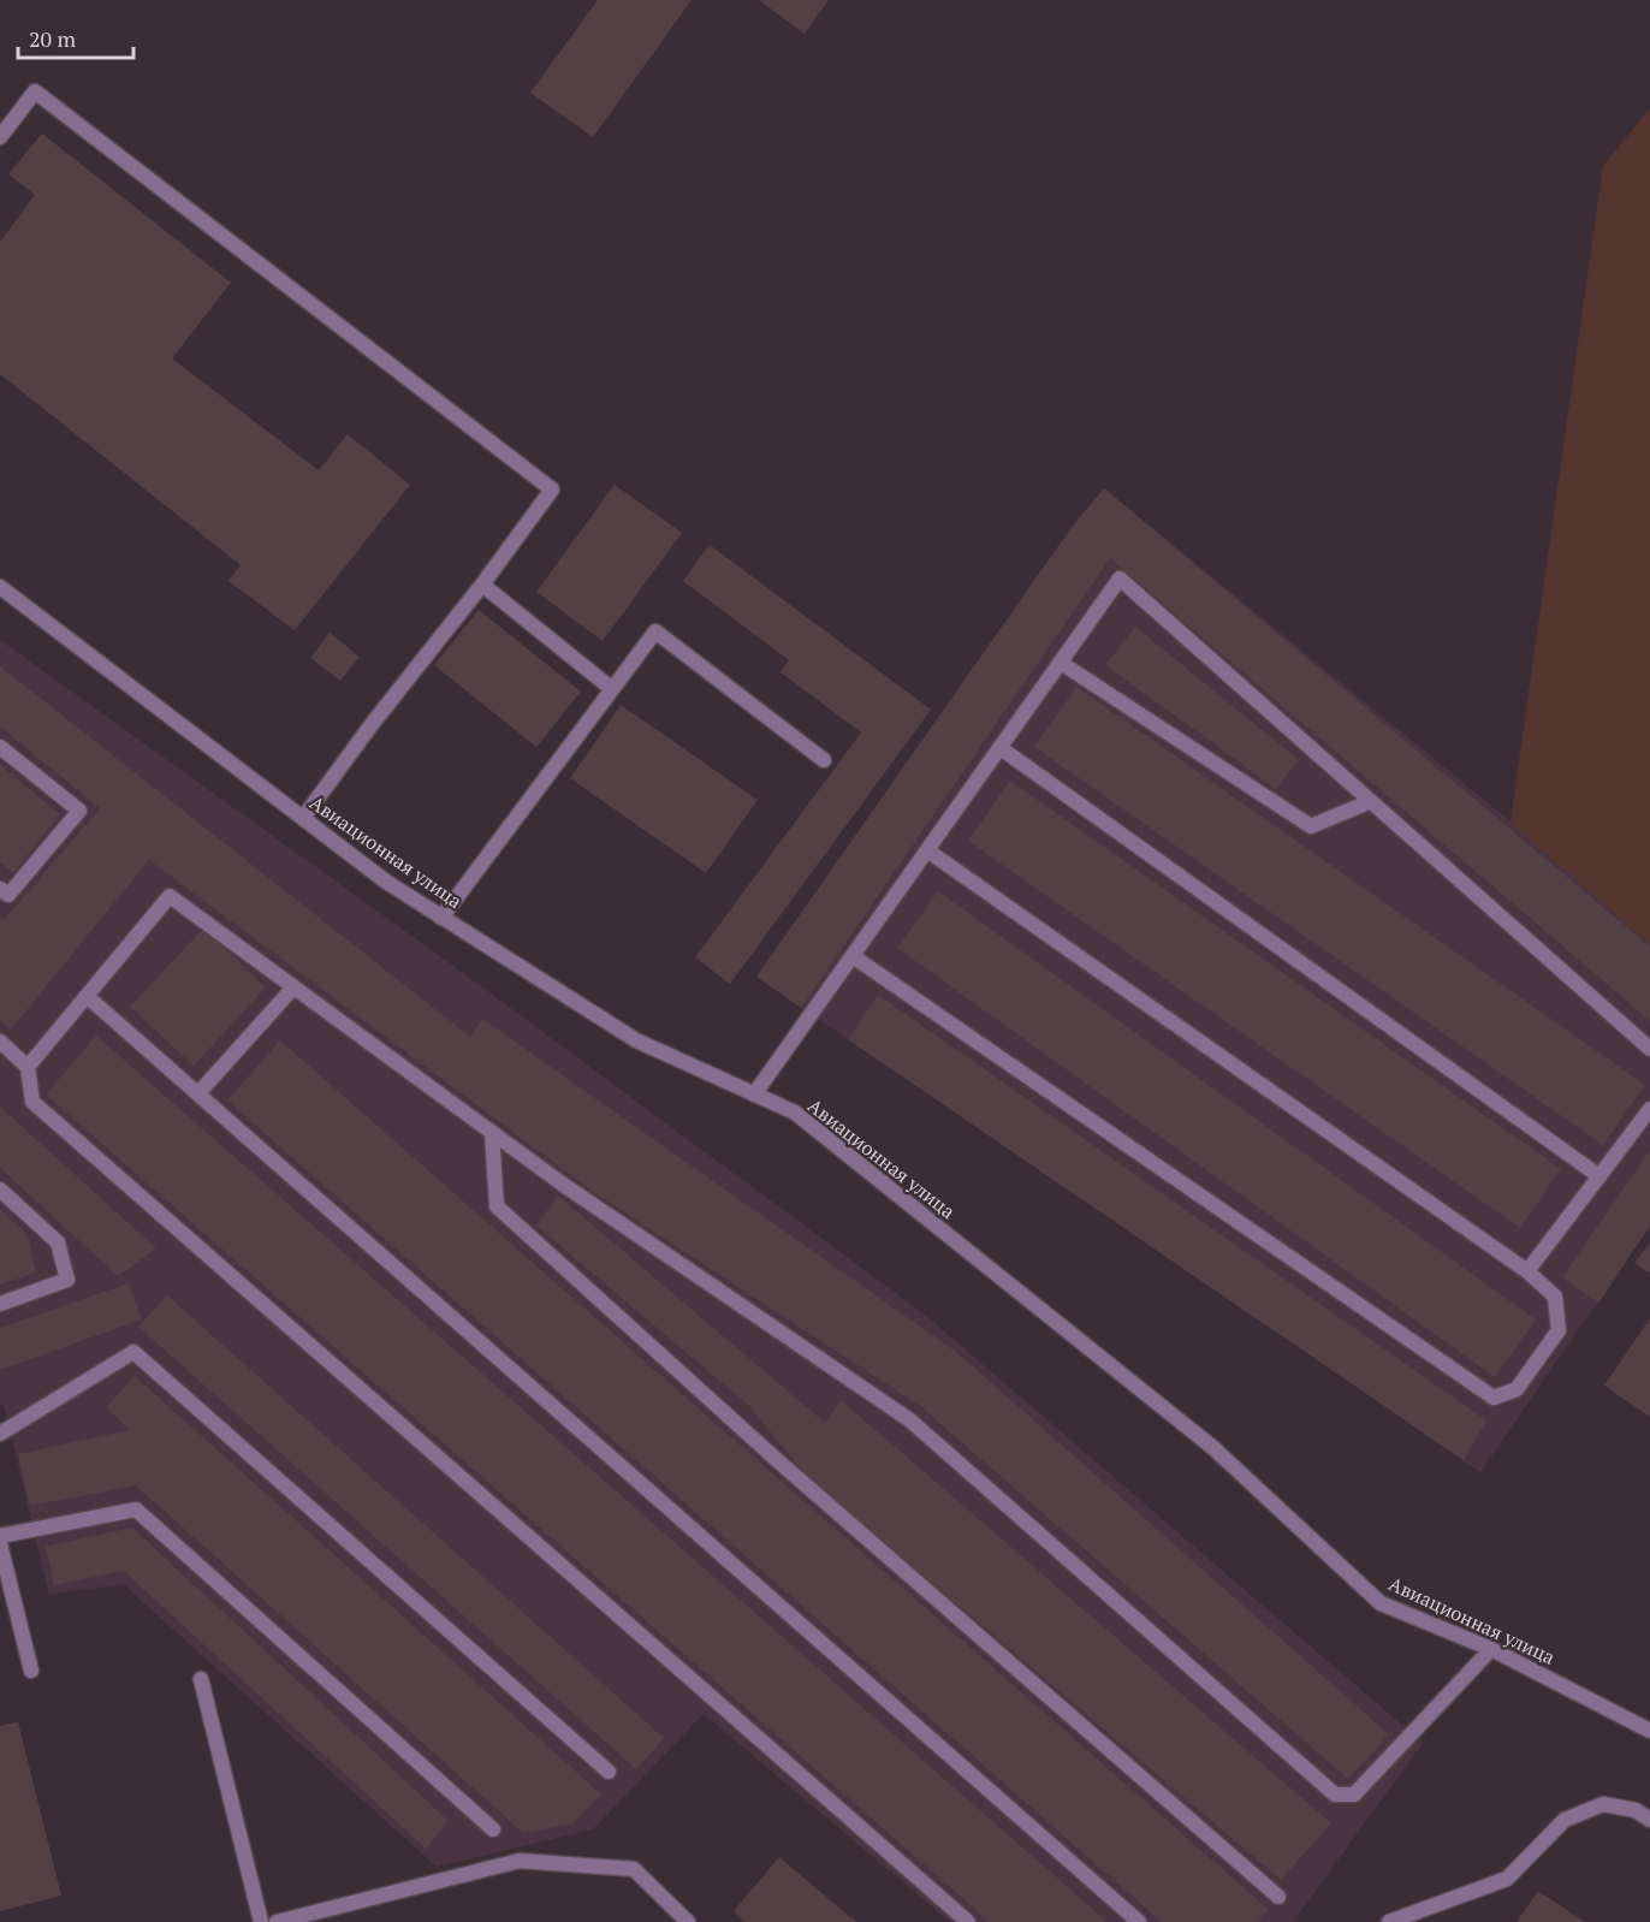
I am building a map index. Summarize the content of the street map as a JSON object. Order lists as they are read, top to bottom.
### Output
{
  "streets": {
    "street": ["Авиационная улица"]
  },
  "scale_bar": "20 m"
}
